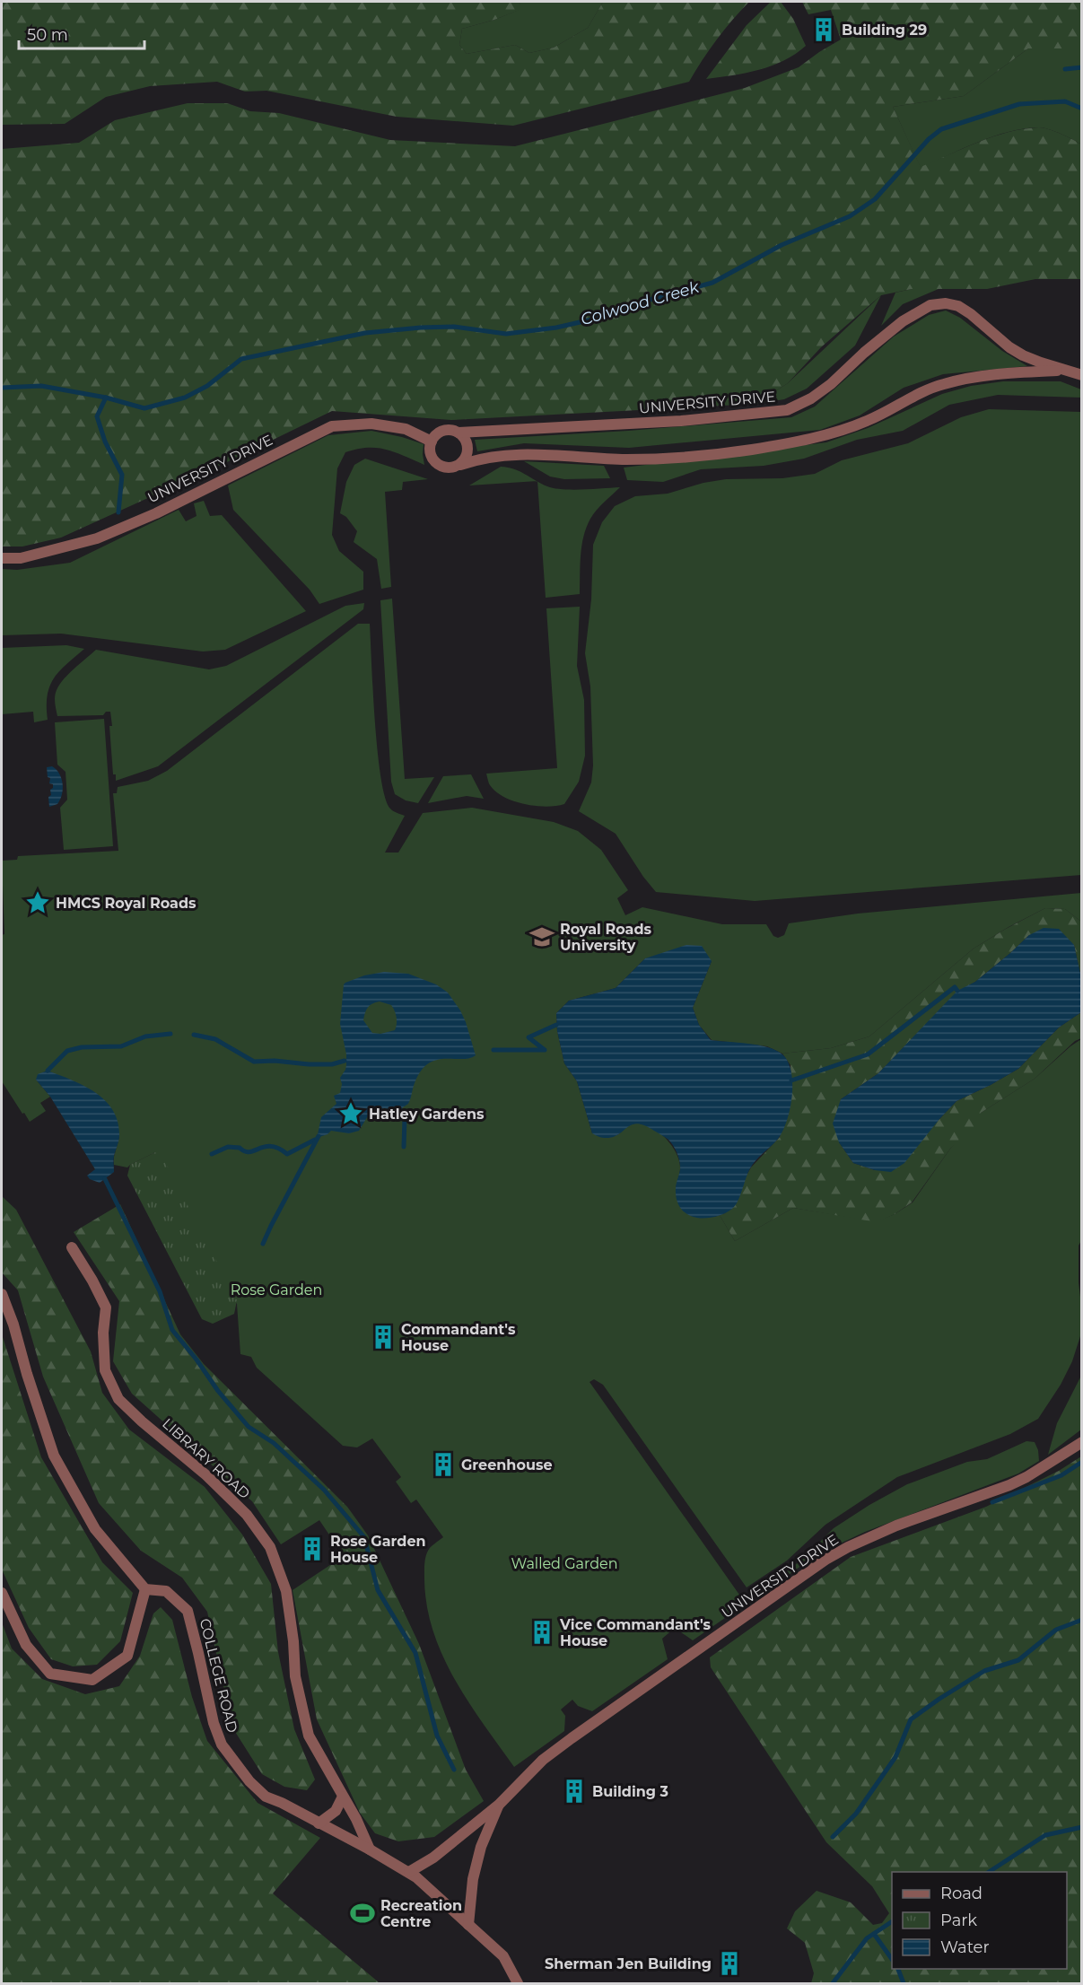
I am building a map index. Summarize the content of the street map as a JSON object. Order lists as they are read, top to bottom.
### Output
{
  "streets": {
    "street": ["UNIVERSITY DRIVE", "LIBRARY ROAD", "COLLEGE ROAD"]
  },
  "crossings": [
    ["UNIVERSITY DRIVE", "COLLEGE ROAD"],
    ["LIBRARY ROAD", "COLLEGE ROAD"]
  ],
  "water": ["Colwood Creek"],
  "parks": ["Rose Garden", "Walled Garden"],
  "places": {
    "building": [
      "Building 29",
      "Commandant's House",
      "Greenhouse",
      "Rose Garden House",
      "Vice Commandant's House",
      "Building 3",
      "Sherman Jen Building"
    ],
    "place": ["HMCS Royal Roads", "Hatley Gardens"],
    "school or university": ["Royal Roads University"],
    "sports": ["Recreation Centre"]
  },
  "legend": ["Road", "Park", "Water"],
  "scale_bar": "50 m"
}
